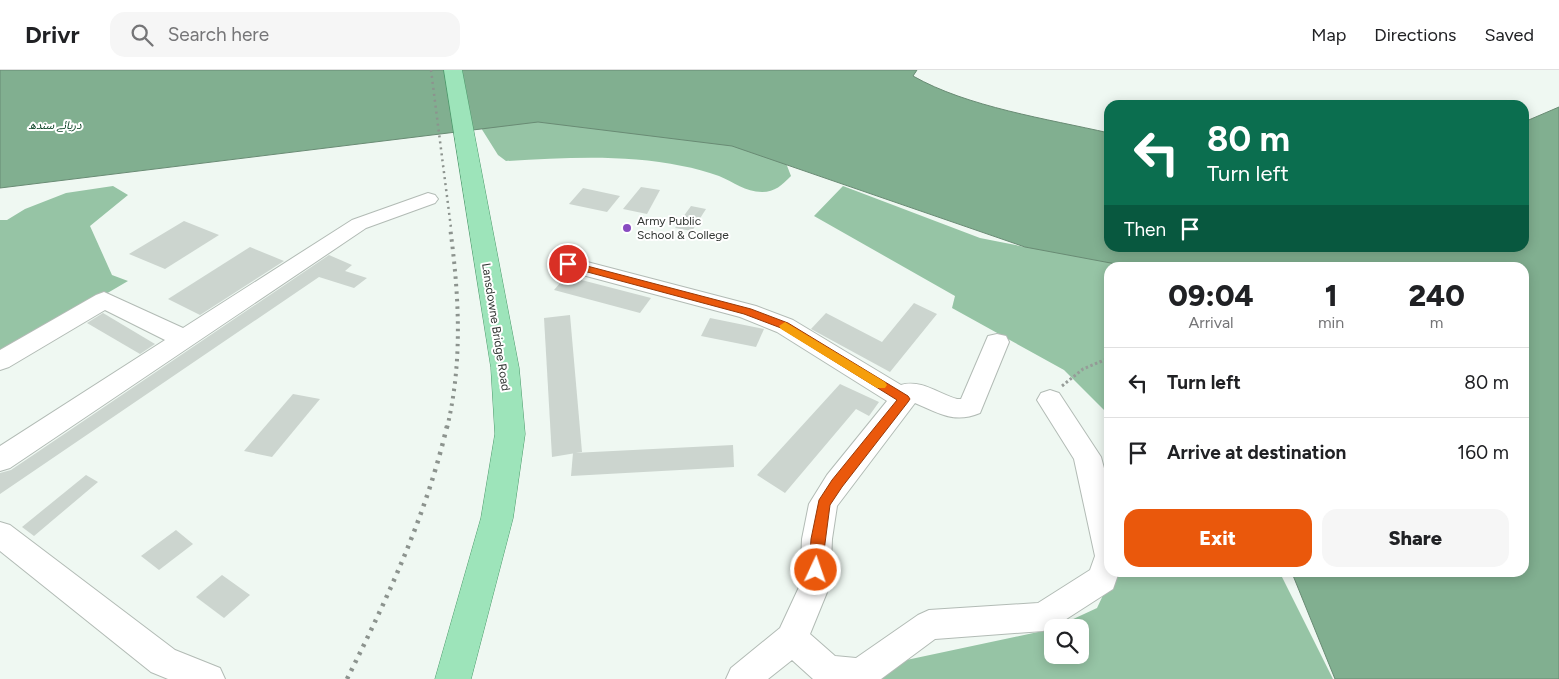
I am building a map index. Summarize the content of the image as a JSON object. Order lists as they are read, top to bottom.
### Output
{
  "streets": {
    "main road": ["Lansdowne Bridge Road"]
  },
  "water": ["دریائے سندھ"],
  "places": ["Army Public School & College"],
  "page": {
    "header": "Drivr",
    "search": "Search here",
    "nav": ["Map", "Directions", "Saved"],
    "turn": ["80 m", "Turn left"],
    "then": "Then",
    "eta": [
      "09:04",
      "Arrival",
      "1",
      "min",
      "240",
      "m"
    ],
    "list": [
      {
        "name": "Turn left",
        "value": "80 m"
      },
      {
        "name": "Arrive at destination",
        "value": "160 m"
      }
    ],
    "buttons": ["Exit", "Share"]
  }
}
